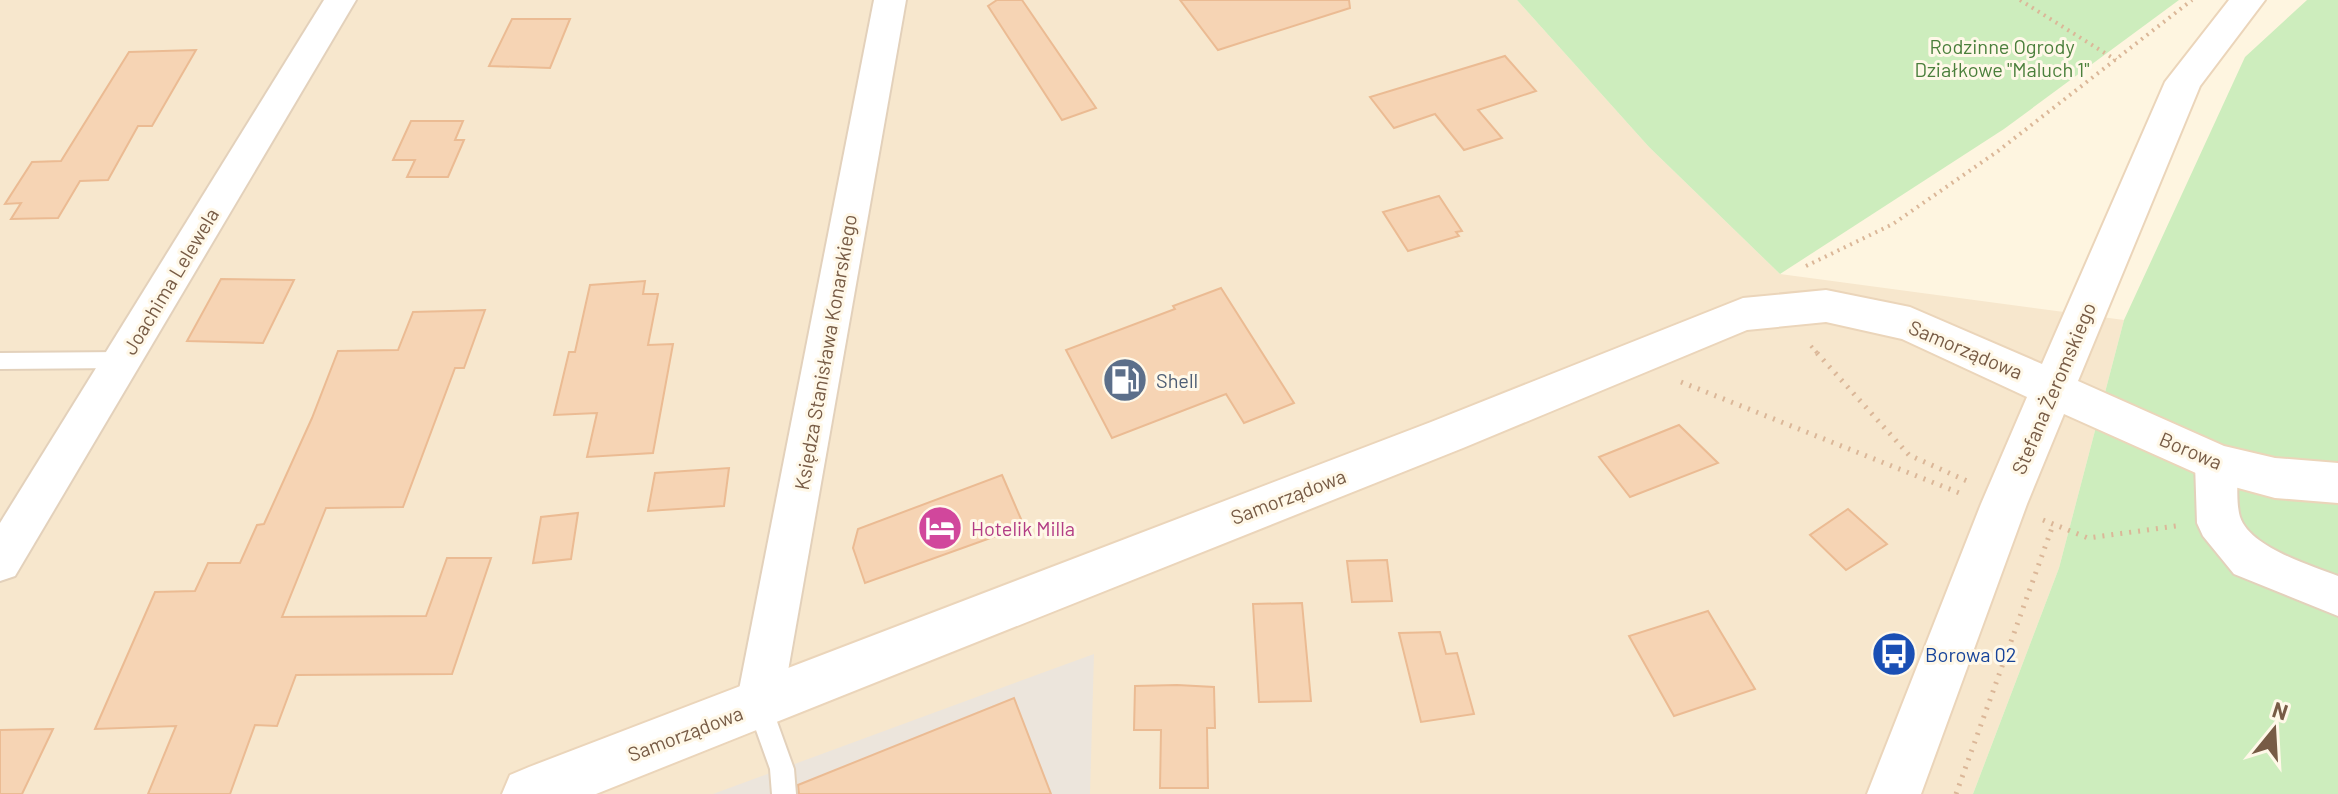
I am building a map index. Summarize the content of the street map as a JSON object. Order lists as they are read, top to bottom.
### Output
{
  "streets": {
    "street": [
      "Joachima Lelewela",
      "Samorządowa",
      "Księdza Stanisława Konarskiego",
      "Stefana Żeromskiego",
      "Borowa"
    ]
  },
  "crossings": [
    ["Samorządowa", "Księdza Stanisława Konarskiego"],
    ["Samorządowa", "Stefana Żeromskiego"],
    ["Samorządowa", "Borowa"],
    ["Stefana Żeromskiego", "Borowa"]
  ],
  "parks": ["Rodzinne Ogrody Działkowe \"Maluch 1\""],
  "places": {
    "fuel station": ["Shell"],
    "hotel": ["Hotelik Milla"],
    "bus stop": ["Borowa 02"]
  },
  "north": "top"
}
